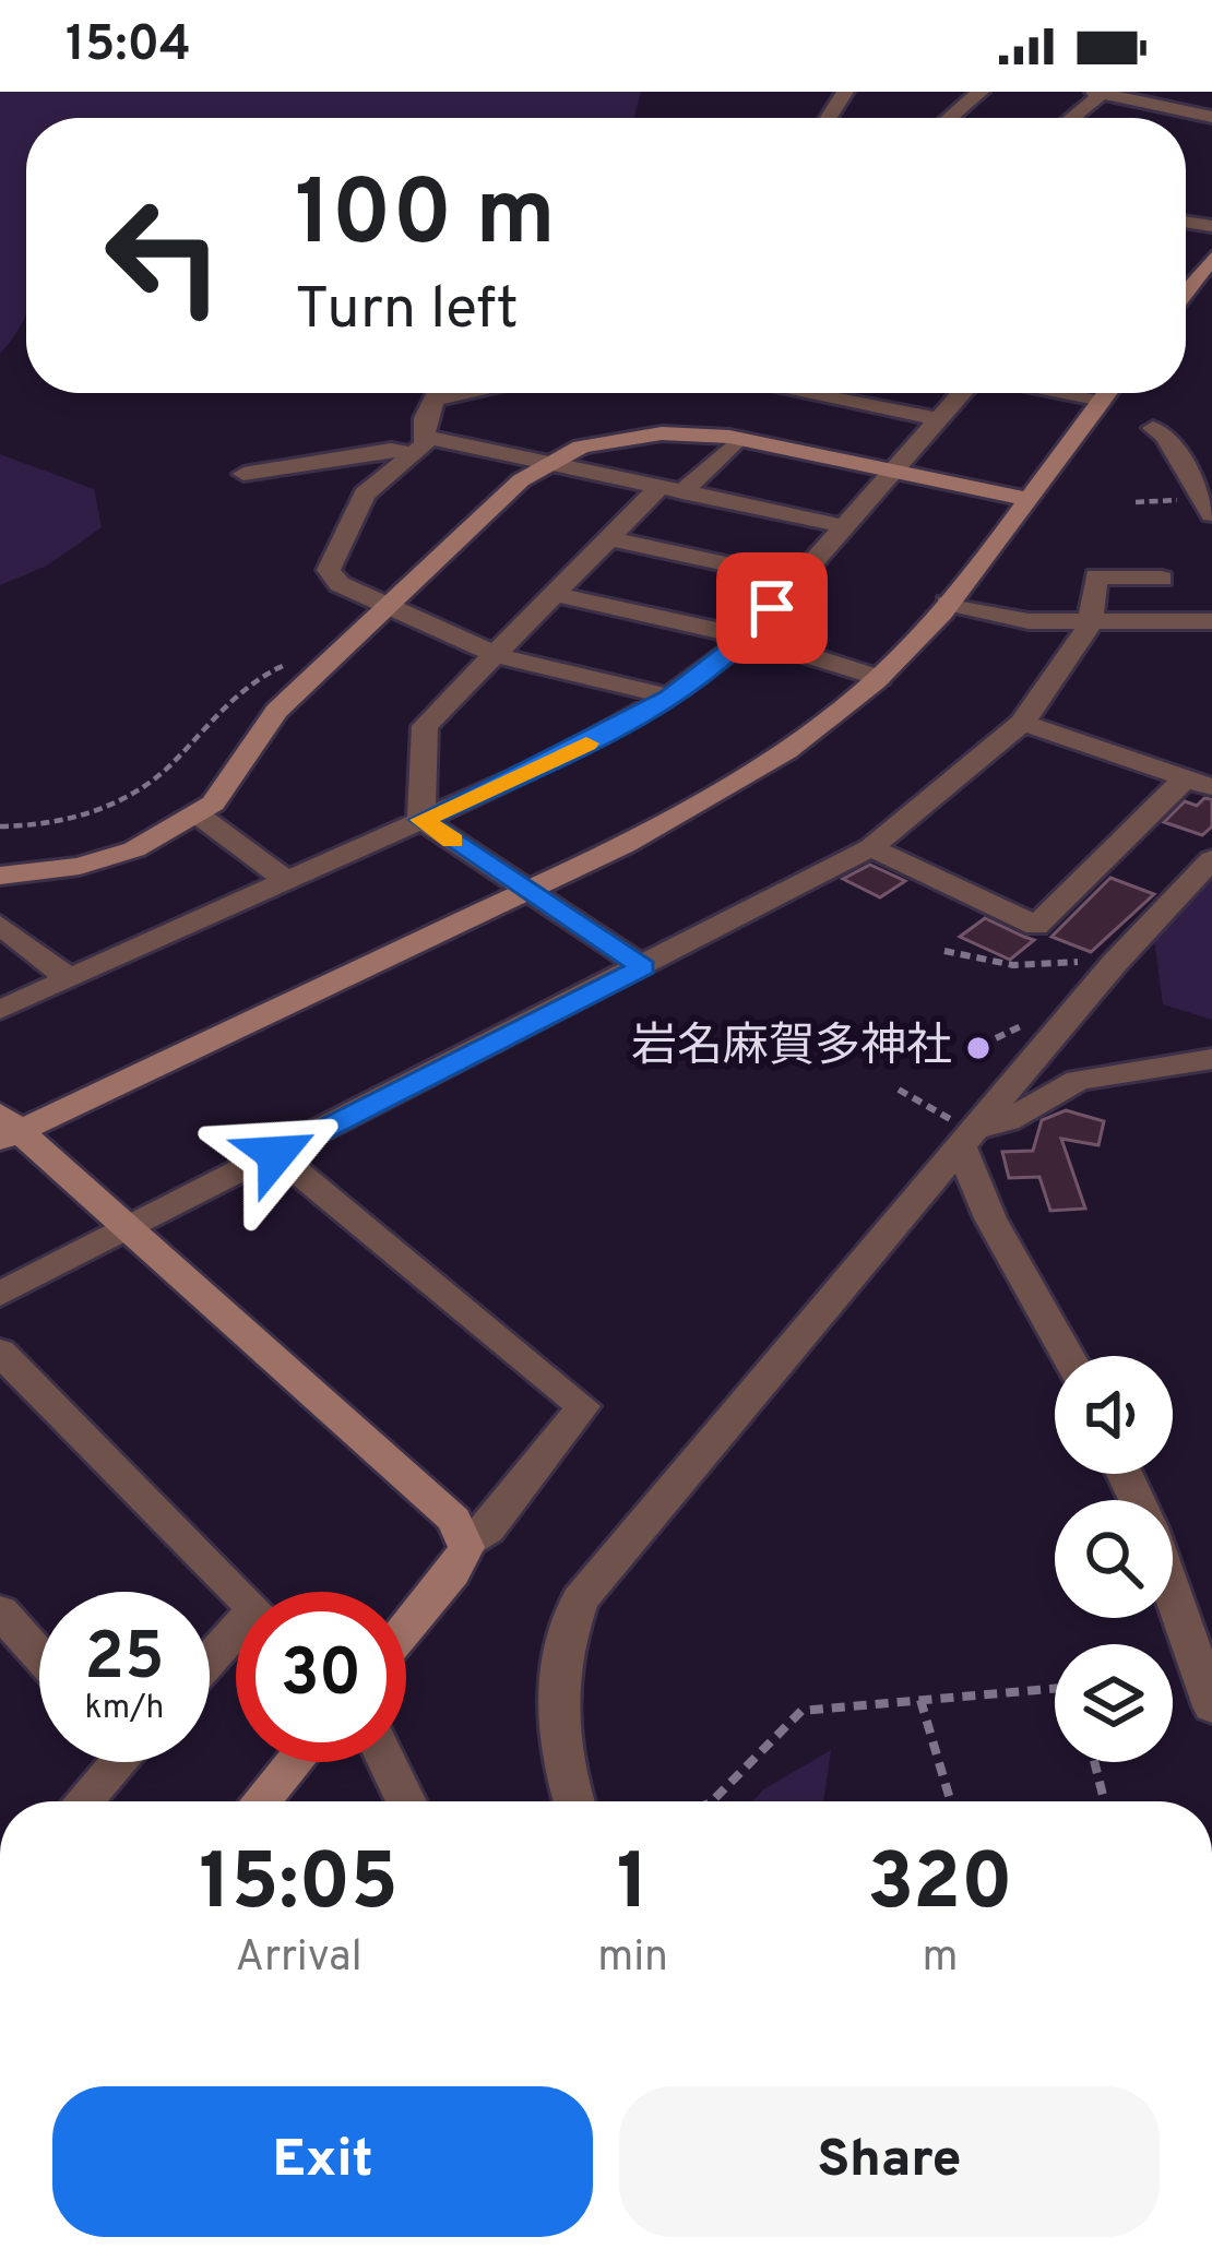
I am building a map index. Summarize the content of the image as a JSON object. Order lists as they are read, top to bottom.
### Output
{
  "places": ["岩名麻賀多神社"],
  "page": {
    "status": "15:04",
    "turn": ["100 m", "Turn left"],
    "speed": "25 km/h",
    "limit": "30",
    "eta": [
      "15:05",
      "Arrival",
      "1",
      "min",
      "320",
      "m"
    ],
    "buttons": ["Exit", "Share"]
  }
}
